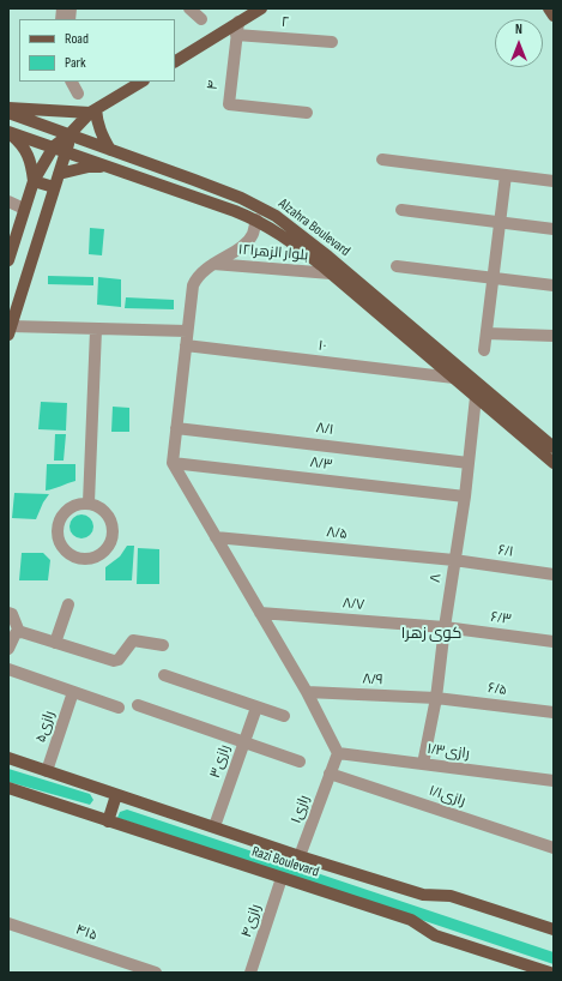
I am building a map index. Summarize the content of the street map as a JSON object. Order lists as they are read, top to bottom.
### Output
{
  "streets": {
    "main road": ["Alzahra Boulevard", "Razi Boulevard"],
    "street": [
      "۲",
      "۴",
      "بلوار الزهرا۱۲",
      "۱۰",
      "۸/۱",
      "۸/۳",
      "۸/۵",
      "۶/۱",
      "۸",
      "۸/۷",
      "۶/۳",
      "۸/۹",
      "۶/۵",
      "رازی۵",
      "رازی۱/۳",
      "رازی۳",
      "رازی۱/۱",
      "رازی۱",
      "رازی۴",
      "۴۱۵"
    ]
  },
  "crossings": [
    ["۲", "۴"],
    ["Alzahra Boulevard", "بلوار الزهرا۱۲"],
    ["Alzahra Boulevard", "۱۰"],
    ["Alzahra Boulevard", "۸"],
    ["۸/۱", "۸"],
    ["۸/۳", "۸"],
    ["۸/۵", "۶/۱"],
    ["۸/۵", "۸"],
    ["۶/۱", "۸"],
    ["۸", "۸/۷"],
    ["۸", "۶/۳"],
    ["۸", "۸/۹"],
    ["۸", "۶/۵"],
    ["۸", "رازی۱/۳"],
    ["۸/۷", "۶/۳"],
    ["۸/۹", "۶/۵"],
    ["رازی۵", "Razi Boulevard"],
    ["رازی۱/۳", "رازی۱"],
    ["رازی۳", "Razi Boulevard"],
    ["رازی۱/۱", "رازی۱"],
    ["رازی۱", "Razi Boulevard"],
    ["Razi Boulevard", "رازی۴"]
  ],
  "districts": ["کوی زهرا"],
  "legend": ["Road", "Park"],
  "north": "top"
}
